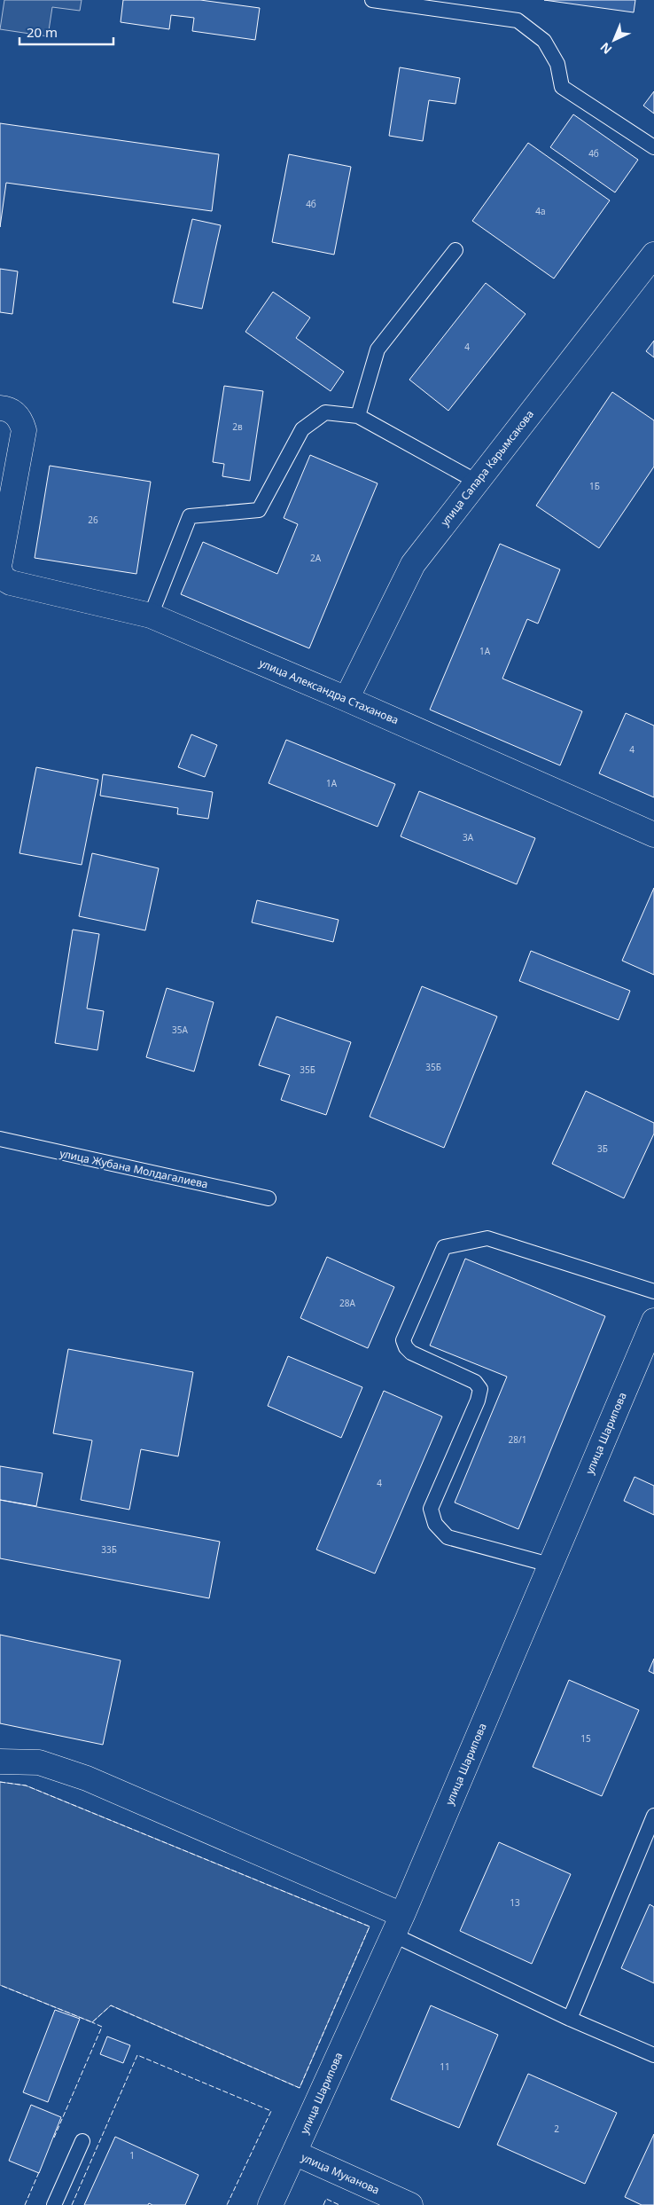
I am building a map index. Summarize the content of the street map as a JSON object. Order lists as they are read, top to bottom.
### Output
{
  "streets": {
    "street": [
      "улица Сапара Карымсакова",
      "улица Александра Стаханова",
      "улица Шарипова",
      "улица Муканова"
    ],
    "lane": ["улица Жубана Молдагалиева"]
  },
  "crossings": [
    ["улица Сапара Карымсакова", "улица Александра Стаханова"],
    ["улица Шарипова", "улица Муканова"]
  ],
  "house_numbers": [
    "4б",
    "4б",
    "4а",
    "4",
    "2в",
    "1Б",
    "26",
    "2А",
    "1А",
    "4",
    "1А",
    "3А",
    "35А",
    "35Б",
    "35Б",
    "3Б",
    "28А",
    "28/1",
    "4",
    "33Б",
    "15",
    "13",
    "11",
    "2",
    "1"
  ],
  "scale_bar": "20 m",
  "north": "bottom left"
}
